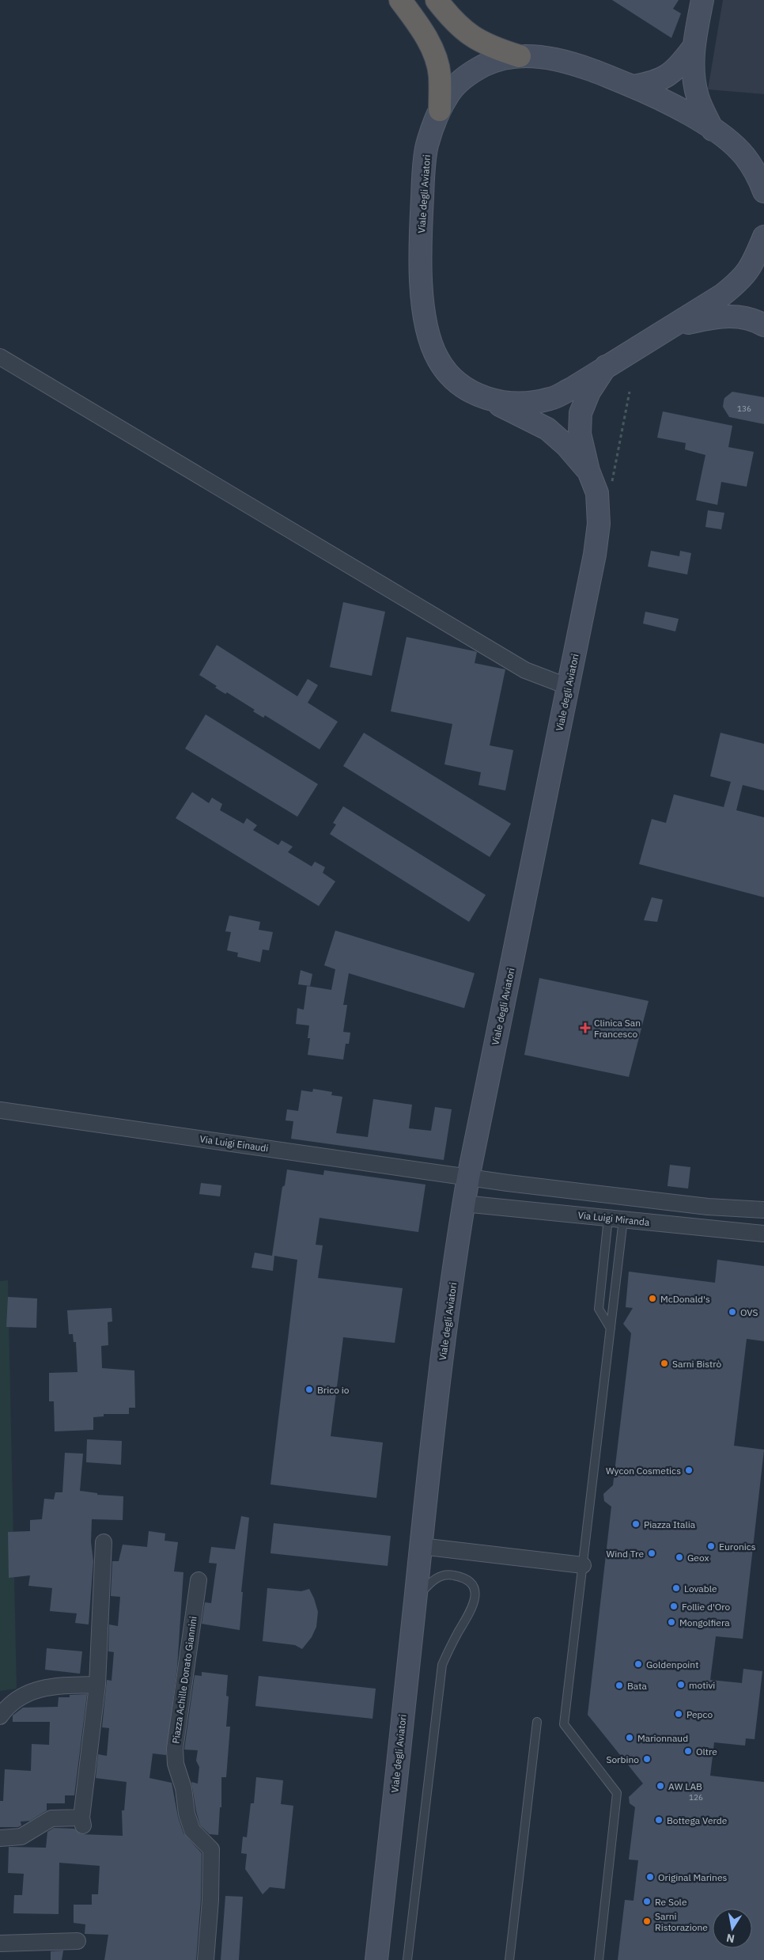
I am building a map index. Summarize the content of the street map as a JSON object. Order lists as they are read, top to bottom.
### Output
{
  "streets": {
    "main road": ["Viale degli Aviatori"],
    "street": ["Via Luigi Einaudi", "Via Luigi Miranda", "Piazza Achille Donato Giannini"]
  },
  "crossings": [
    ["Viale degli Aviatori", "Via Luigi Einaudi"],
    ["Viale degli Aviatori", "Via Luigi Miranda"]
  ],
  "places": {
    "health": ["Clinica San Francesco"],
    "other": [
      "McDonald's",
      "OVS",
      "Sarni Bistrò",
      "Brico io",
      "Wycon Cosmetics",
      "Piazza Italia",
      "Euronics",
      "Wind Tre",
      "Geox",
      "Lovable",
      "Follie d'Oro",
      "Mongolfiera",
      "Goldenpoint",
      "motivi",
      "Bata",
      "Pepco",
      "Marionnaud",
      "Oltre",
      "Sorbino",
      "AW LAB",
      "Bottega Verde",
      "Original Marines",
      "Re Sole",
      "Sarni Ristorazione"
    ]
  },
  "house_numbers": ["136", "126"],
  "north": "bottom"
}
